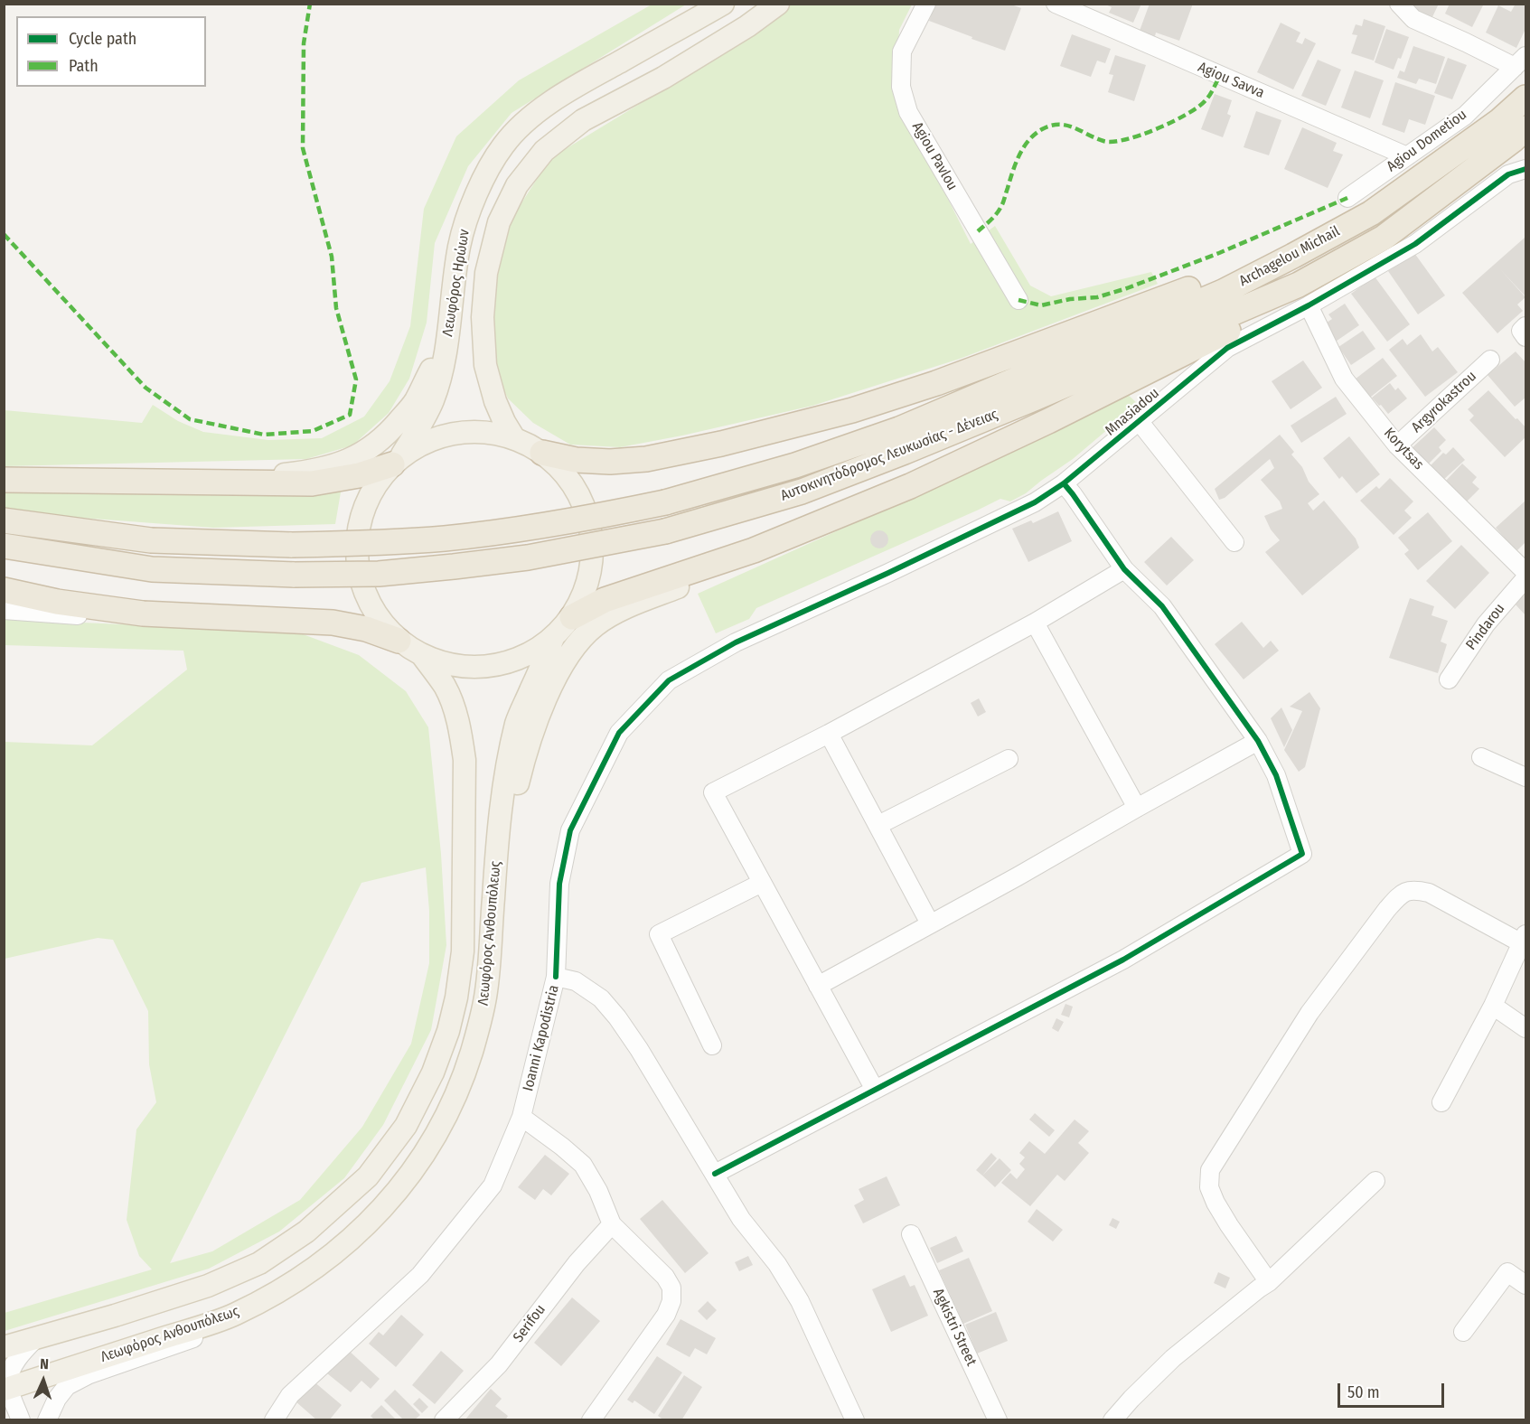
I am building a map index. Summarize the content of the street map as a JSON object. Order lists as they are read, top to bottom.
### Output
{
  "streets": {
    "highway": ["Archagelou Michail", "Αυτοκινητόδρομος Λευκωσίας - Δένειας"],
    "main road": ["Λεωφόρος Ηρώων", "Λεωφόρος Ανθουπόλεως"],
    "street": [
      "Agiou Savva",
      "Agiou Dometiou",
      "Agiou Pavlou",
      "Argyrokastrou",
      "Mnasiadou",
      "Korytsas",
      "Pindarou",
      "Ioanni Kapodistria",
      "Serifou",
      "Agkistri Street"
    ]
  },
  "crossings": [
    ["Agiou Savva", "Agiou Dometiou"],
    ["Archagelou Michail", "Mnasiadou"],
    ["Archagelou Michail", "Korytsas"],
    ["Archagelou Michail", "Αυτοκινητόδρομος Λευκωσίας - Δένειας"],
    ["Λεωφόρος Ηρώων", "Λεωφόρος Ανθουπόλεως"],
    ["Argyrokastrou", "Korytsas"],
    ["Mnasiadou", "Korytsas"],
    ["Mnasiadou", "Ioanni Kapodistria"]
  ],
  "legend": ["Cycle path", "Path"],
  "scale_bar": "50 m",
  "north": "top"
}
